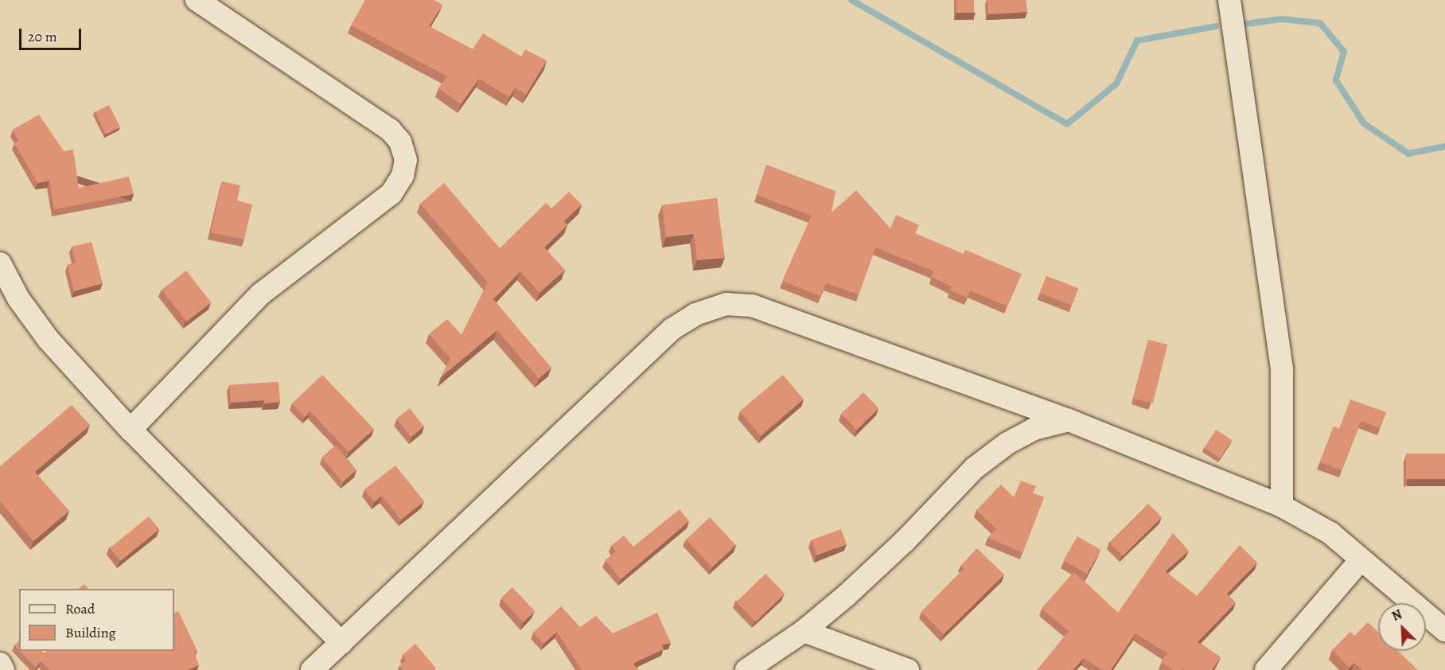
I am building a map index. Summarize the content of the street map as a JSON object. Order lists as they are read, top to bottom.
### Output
{
  "legend": ["Road", "Building"],
  "scale_bar": "20 m",
  "north": "top left"
}
